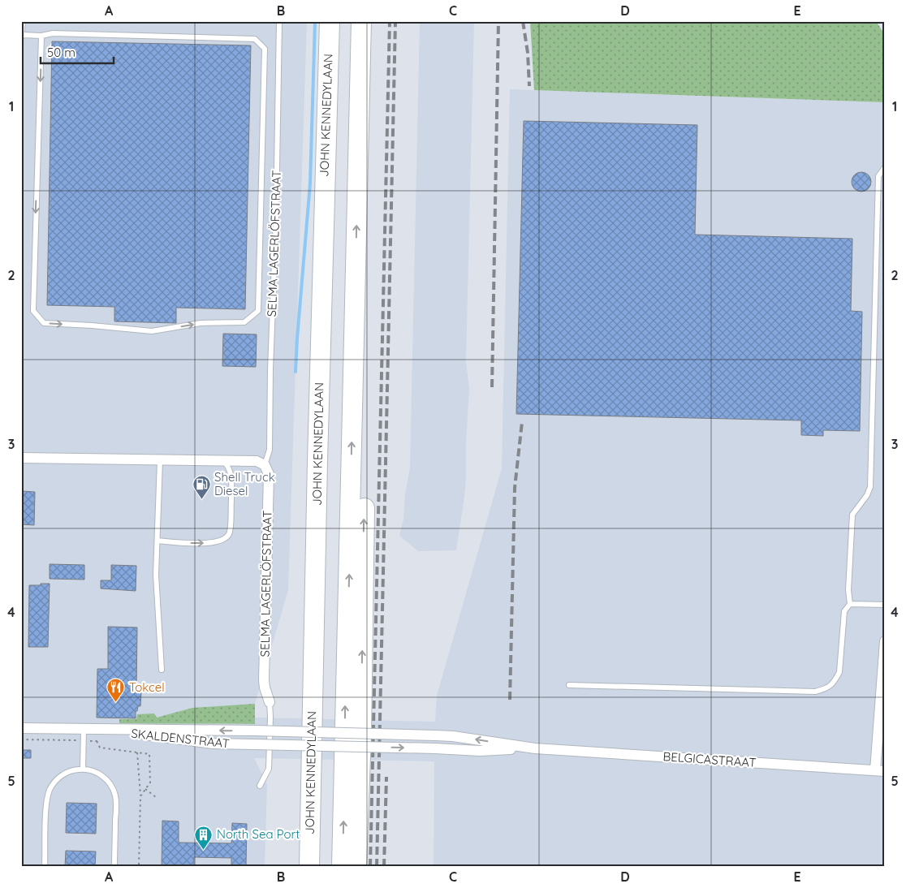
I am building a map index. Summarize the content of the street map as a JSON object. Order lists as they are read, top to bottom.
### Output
{
  "streets": {
    "highway": ["JOHN KENNEDYLAAN"],
    "street": ["SELMA LAGERLÖFSTRAAT", "SKALDENSTRAAT", "BELGICASTRAAT"]
  },
  "places": {
    "fuel station": ["Shell Truck Diesel"],
    "restaurant": ["Tokcel"],
    "building": ["North Sea Port"]
  },
  "scale_bar": "50 m",
  "grid": {
    "columns": [
      "A",
      "B",
      "C",
      "D",
      "E"
    ],
    "rows": [
      "1",
      "2",
      "3",
      "4",
      "5"
    ]
  }
}
